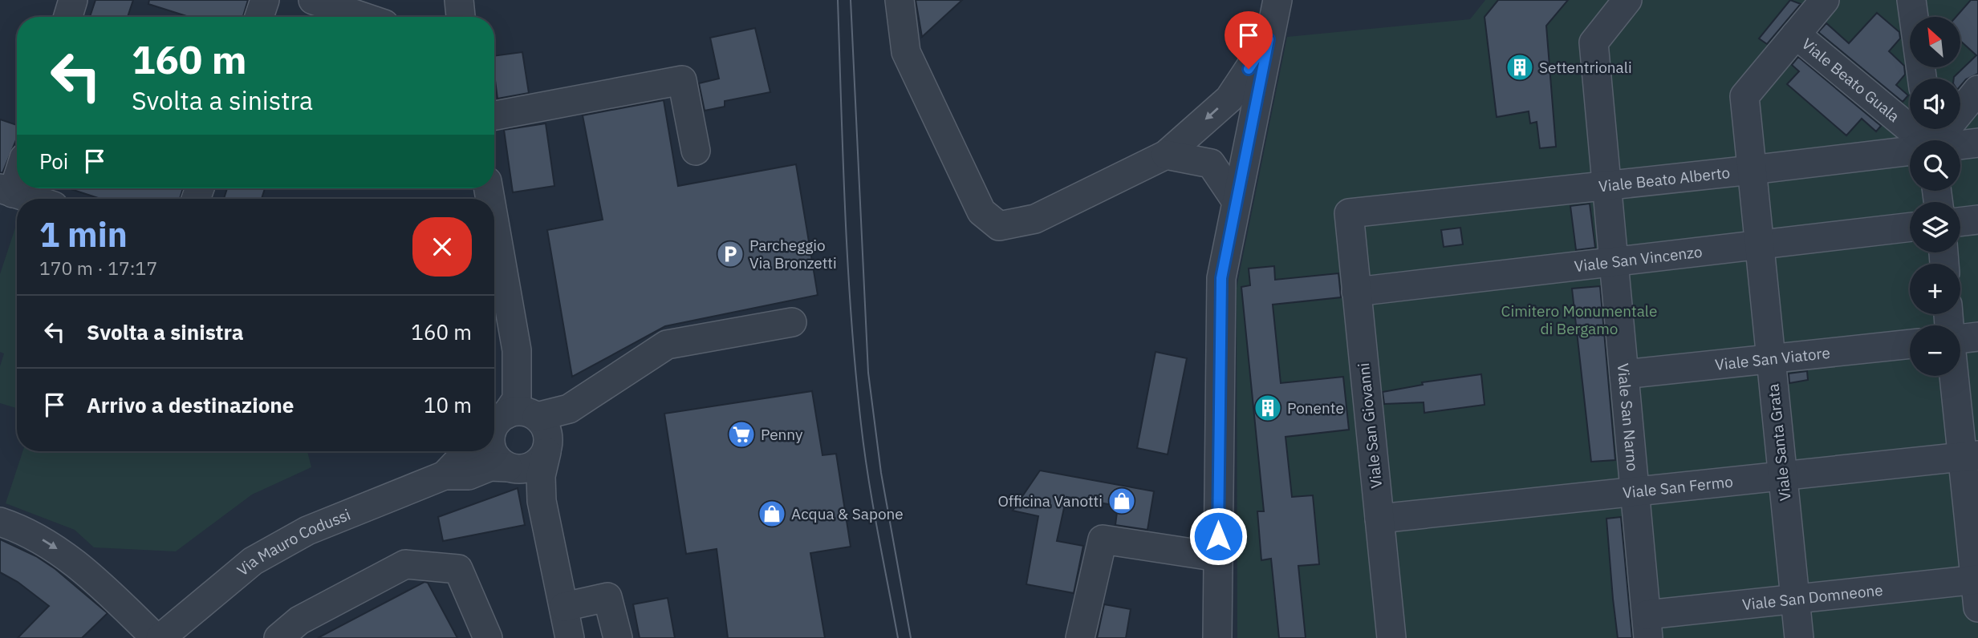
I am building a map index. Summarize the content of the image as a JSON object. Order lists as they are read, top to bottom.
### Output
{
  "streets": {
    "street": [
      "Viale Beato Guala",
      "Viale Beato Alberto",
      "Viale San Vincenzo",
      "Viale San Viatore",
      "Viale San Narno",
      "Viale San Giovanni",
      "Viale Santa Grata",
      "Viale San Fermo",
      "Via Mauro Codussi",
      "Viale San Domneone"
    ]
  },
  "crossings": [
    ["Viale Beato Guala", "Viale Santa Grata"],
    ["Viale Beato Alberto", "Viale San Narno"],
    ["Viale Beato Alberto", "Viale San Giovanni"],
    ["Viale Beato Alberto", "Viale Santa Grata"],
    ["Viale San Vincenzo", "Viale San Narno"],
    ["Viale San Vincenzo", "Viale San Giovanni"],
    ["Viale San Vincenzo", "Viale Santa Grata"],
    ["Viale San Viatore", "Viale San Narno"],
    ["Viale San Viatore", "Viale Santa Grata"],
    ["Viale San Narno", "Viale San Fermo"],
    ["Viale San Narno", "Viale San Domneone"],
    ["Viale San Giovanni", "Viale San Fermo"],
    ["Viale Santa Grata", "Viale San Fermo"],
    ["Viale Santa Grata", "Viale San Domneone"]
  ],
  "parks": ["Cimitero Monumentale di Bergamo"],
  "places": {
    "building": ["Settentrionali", "Ponente"],
    "parking": ["Parcheggio Via Bronzetti"],
    "supermarket": ["Penny"],
    "shop": ["Officina Vanotti", "Acqua & Sapone"]
  },
  "north": "top left",
  "page": {
    "map_buttons": ["+", "−"],
    "turn": ["160 m", "Svolta a sinistra"],
    "then": "Poi",
    "heading": ["1 min", "170 m · 17:17"],
    "list": [
      {
        "name": "Svolta a sinistra",
        "value": "160 m"
      },
      {
        "name": "Arrivo a destinazione",
        "value": "10 m"
      }
    ]
  }
}
